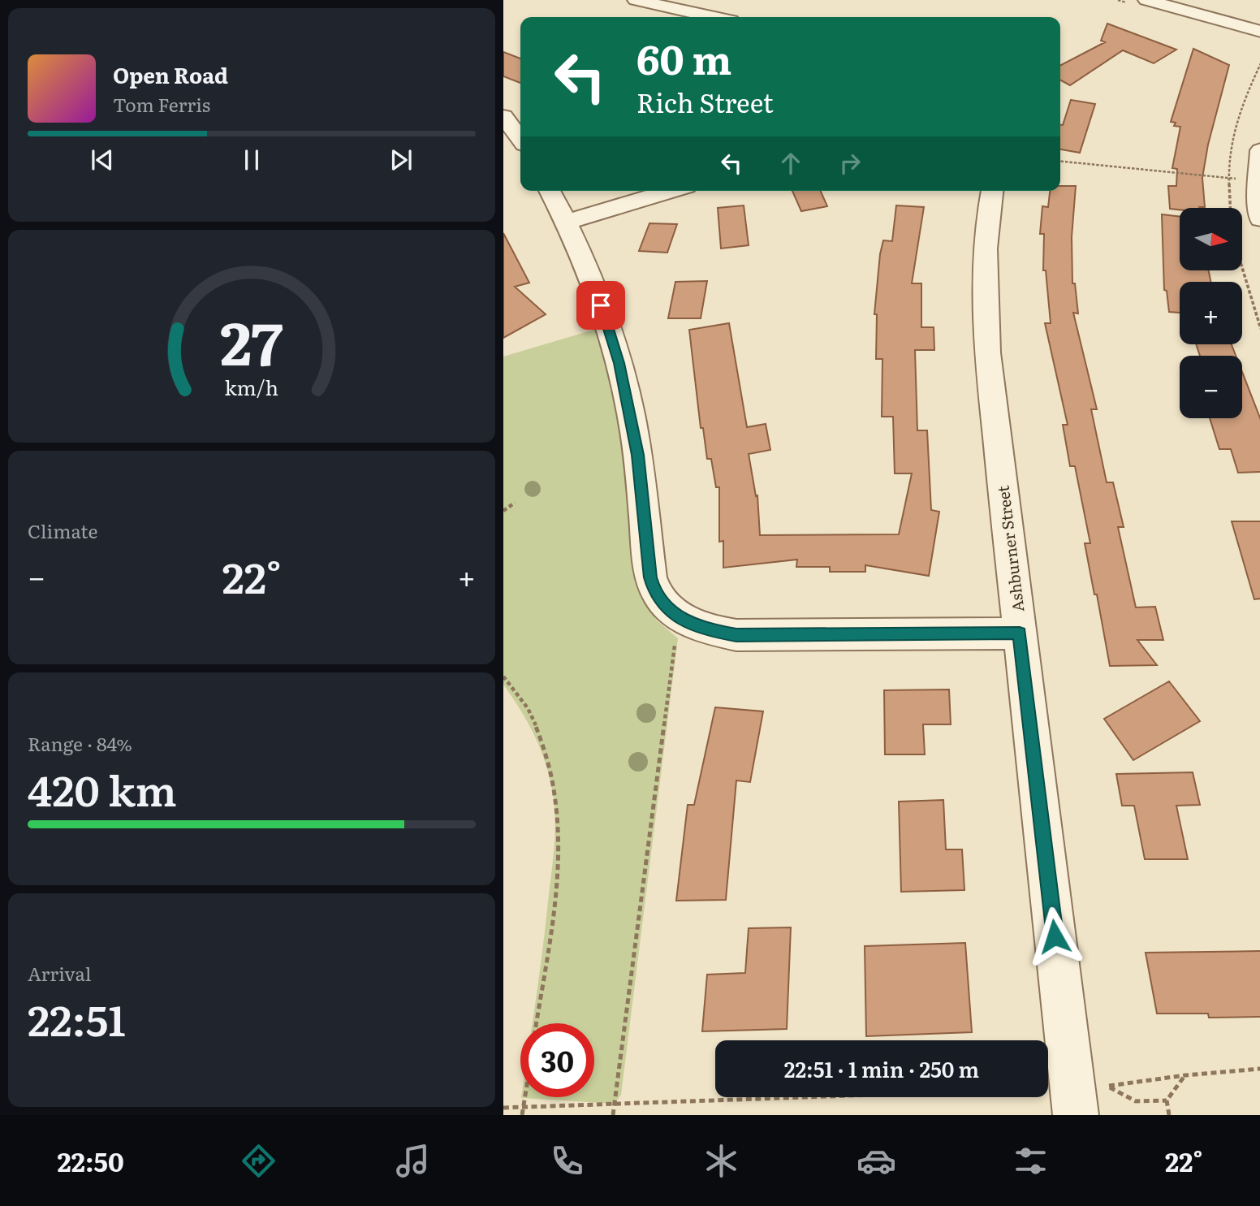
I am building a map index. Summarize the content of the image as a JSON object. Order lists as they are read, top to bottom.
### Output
{
  "streets": {
    "street": ["Ashburner Street"]
  },
  "north": "right",
  "page": {
    "turn": ["60 m", "Rich Street"],
    "song": ["Open Road", "Tom Ferris"],
    "map_buttons": ["+", "−"],
    "tile": [
      "Climate",
      ["Range · 84%", "420 km"],
      ["Arrival", "22:51"]
    ],
    "heat": ["−", "22°", "+"],
    "limit": "30",
    "trip": "22:51 · 1 min · 250 m",
    "tabs": ["22:50", "22°"],
    "gauge": ["27", "km/h"]
  }
}
